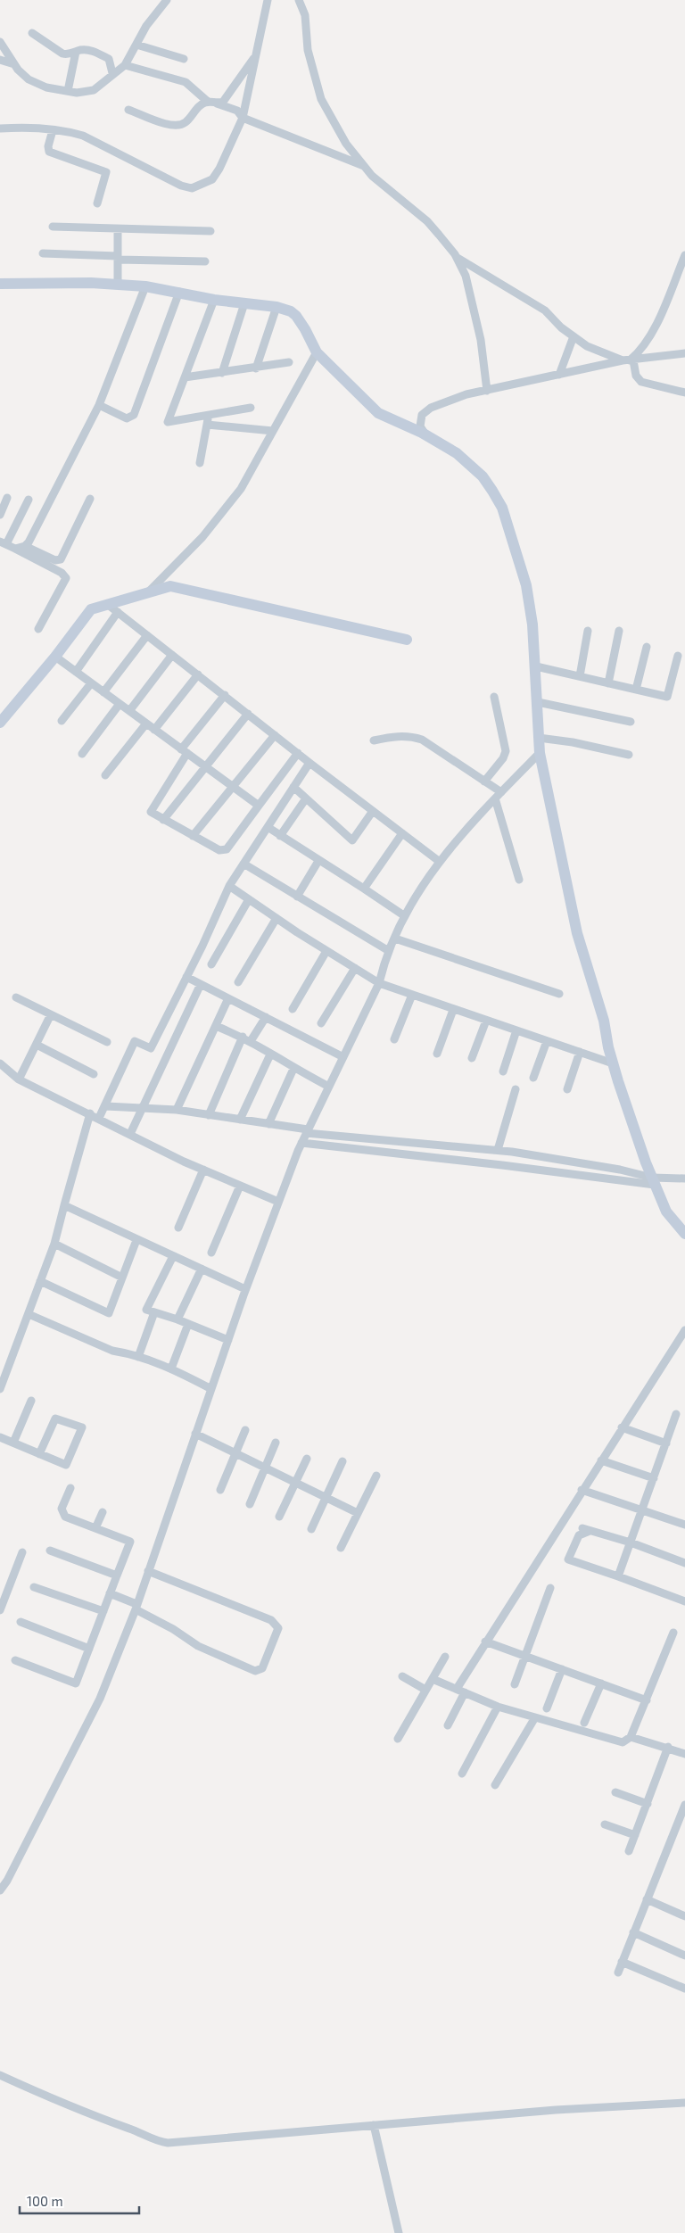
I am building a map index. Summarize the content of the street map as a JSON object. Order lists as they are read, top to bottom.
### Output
{
  "scale_bar": "100 m"
}
